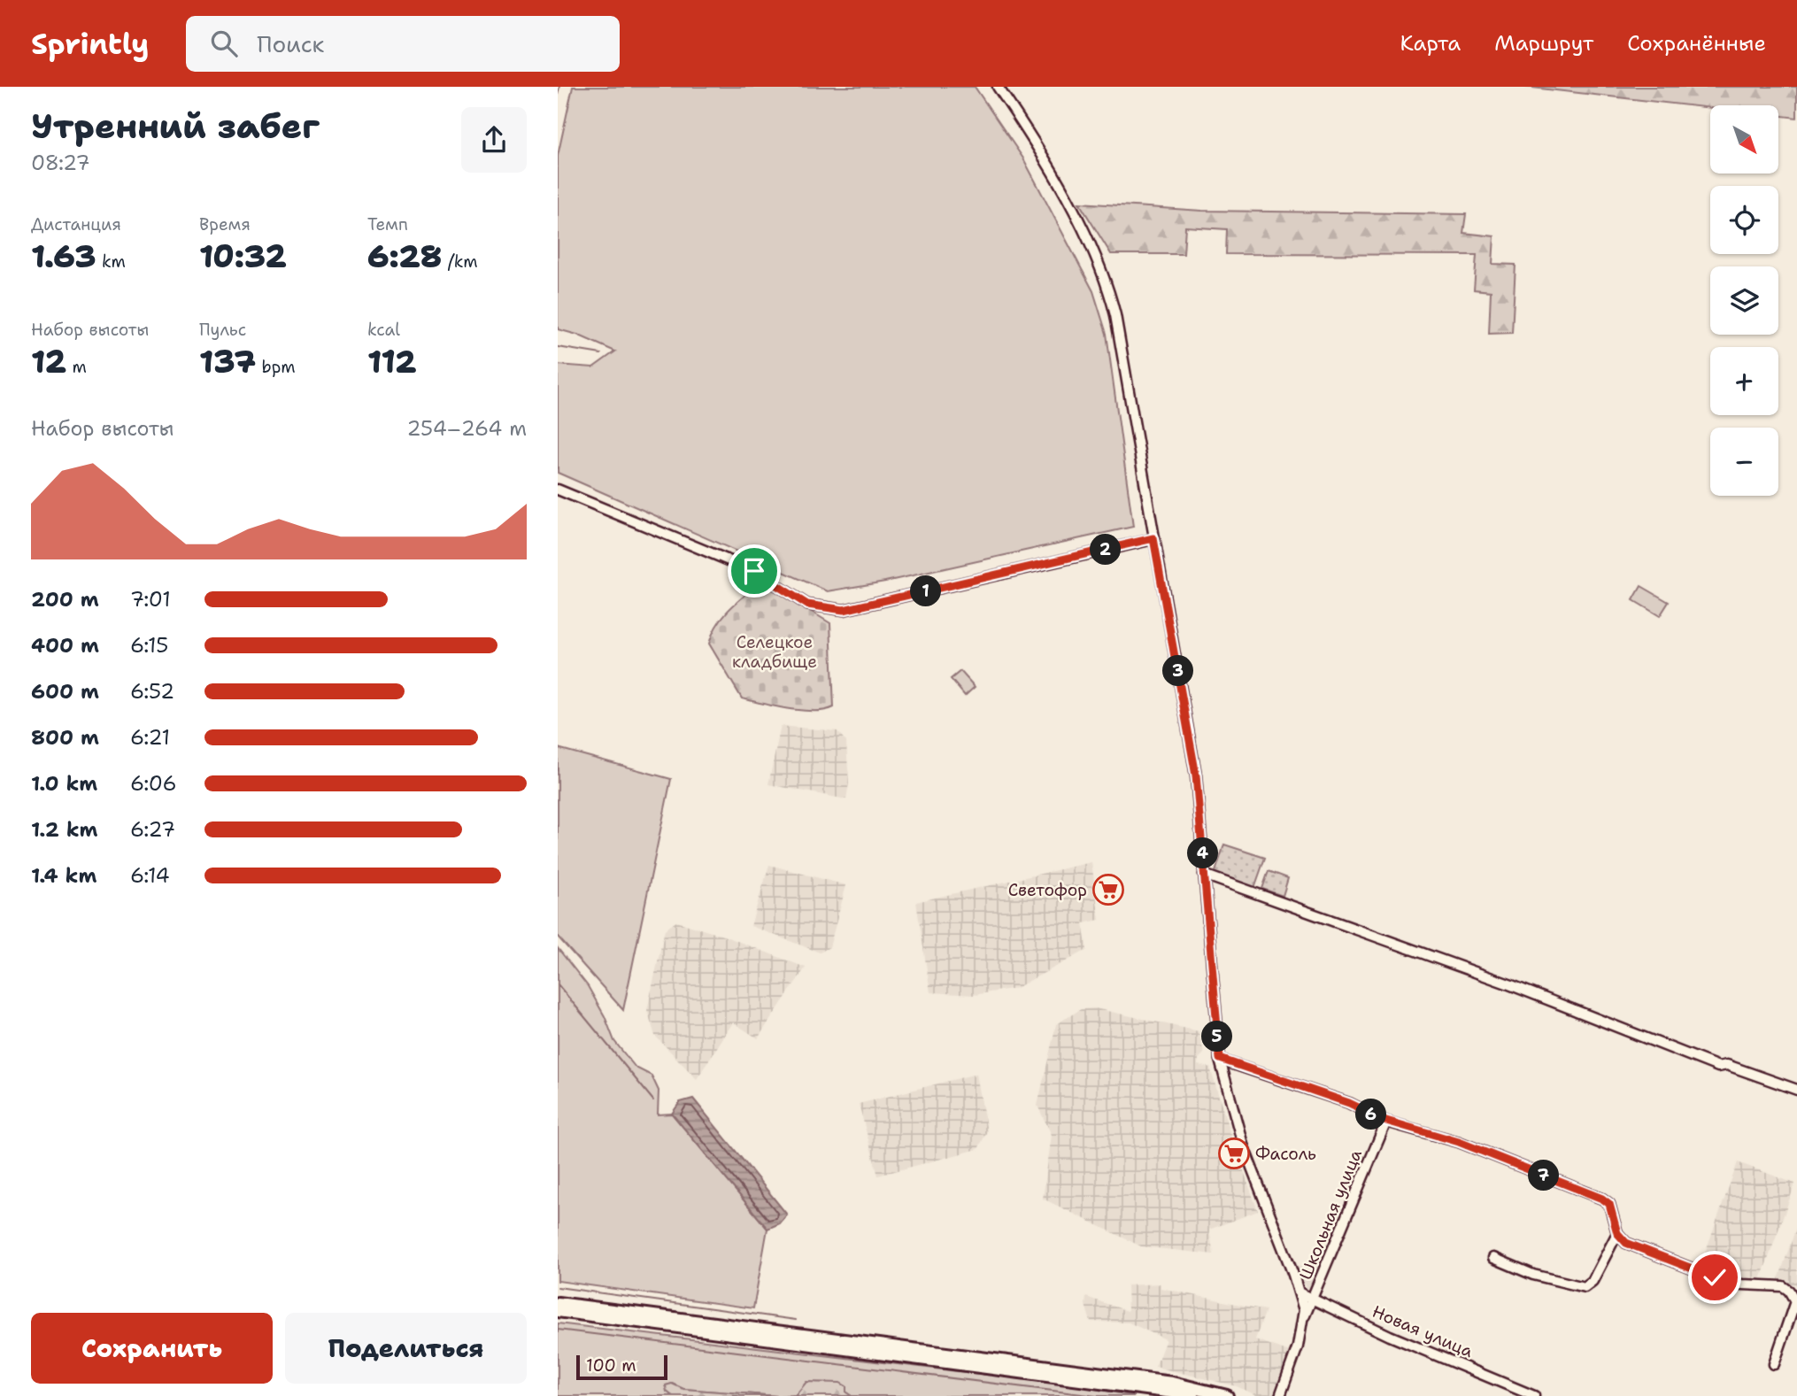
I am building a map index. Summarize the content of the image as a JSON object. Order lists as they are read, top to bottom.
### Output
{
  "streets": {
    "street": ["Школьная улица", "Новая улица"]
  },
  "crossings": [
    ["Школьная улица", "Новая улица"]
  ],
  "parks": ["Селецкое кладбище"],
  "places": {
    "supermarket": ["Светофор", "Фасоль"]
  },
  "scale_bar": "100 m",
  "north": "bottom right",
  "page": {
    "header": "Sprintly",
    "search": "Поиск",
    "nav": ["Карта", "Маршрут", "Сохранённые"],
    "heading": ["Утренний забег", "08:27"],
    "map_buttons": ["+", "−"],
    "stats": [
      ["Дистанция", "1.63 km"],
      ["Время", "10:32"],
      ["Темп", "6:28 /km"],
      ["Набор высоты", "12 m"],
      ["Пульс", "137 bpm"],
      ["kcal", "112"]
    ],
    "chart": ["Набор высоты", "254–264 m"],
    "pins": [
      "2",
      "1",
      "3",
      "4",
      "5",
      "6",
      "7"
    ],
    "list": [
      {
        "name": "200 m",
        "note": "7:01"
      },
      {
        "name": "400 m",
        "note": "6:15"
      },
      {
        "name": "600 m",
        "note": "6:52"
      },
      {
        "name": "800 m",
        "note": "6:21"
      },
      {
        "name": "1.0 km",
        "note": "6:06"
      },
      {
        "name": "1.2 km",
        "note": "6:27"
      },
      {
        "name": "1.4 km",
        "note": "6:14"
      }
    ],
    "buttons": ["Сохранить", "Поделиться"],
    "scale": "100 m"
  }
}
